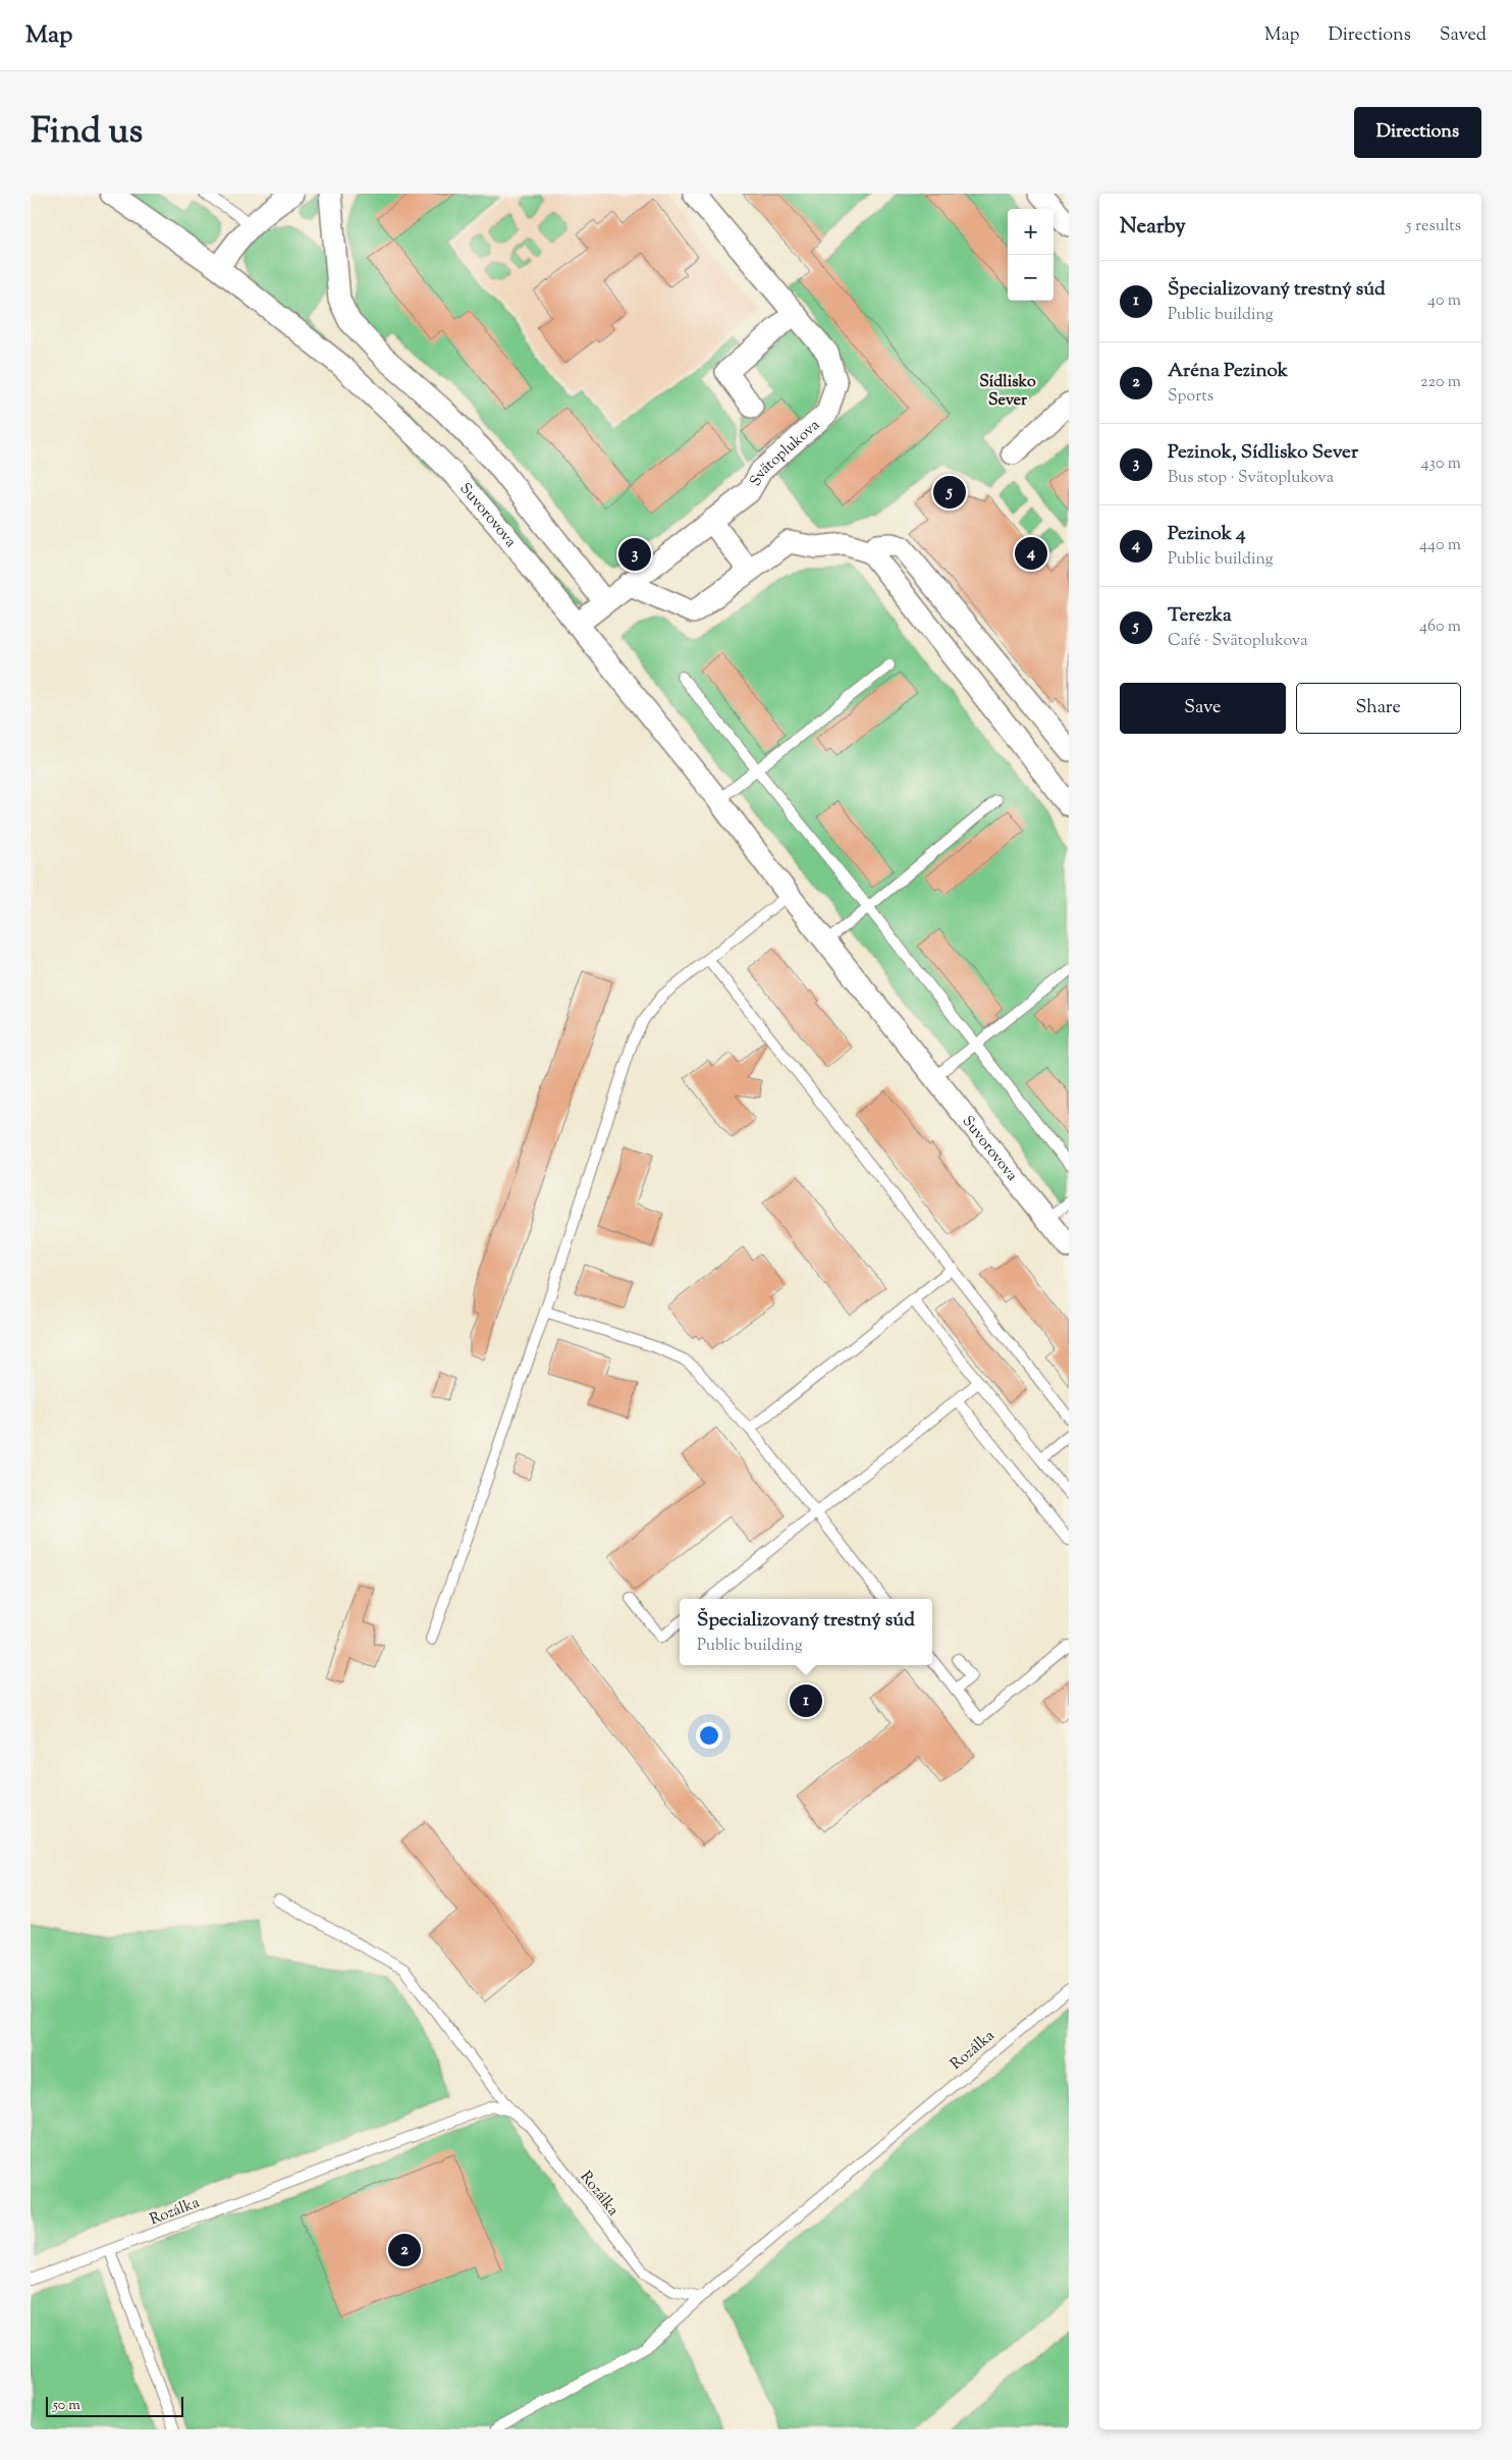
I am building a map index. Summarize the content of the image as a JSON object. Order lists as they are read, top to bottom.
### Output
{
  "streets": {
    "street": ["Svätoplukova", "Suvorovova"],
    "lane": ["Rozálka"]
  },
  "crossings": [
    ["Svätoplukova", "Suvorovova"]
  ],
  "districts": ["Sídlisko Sever"],
  "scale_bar": "50 m",
  "page": {
    "header": "Map",
    "nav": ["Map", "Directions", "Saved"],
    "title": "Find us",
    "buttons": [
      "Directions",
      ["Save", "Share"]
    ],
    "heading": ["Nearby", "5 results"],
    "map_buttons": ["+", "−"],
    "list": [
      {
        "mark": "1",
        "name": "Špecializovaný trestný súd",
        "note": "Public building",
        "value": "40 m"
      },
      {
        "mark": "2",
        "name": "Aréna Pezinok",
        "note": "Sports",
        "value": "220 m"
      },
      {
        "mark": "3",
        "name": "Pezinok, Sídlisko Sever",
        "note": "Bus stop · Svätoplukova",
        "value": "430 m"
      },
      {
        "mark": "4",
        "name": "Pezinok 4",
        "note": "Public building",
        "value": "440 m"
      },
      {
        "mark": "5",
        "name": "Terezka",
        "note": "Café · Svätoplukova",
        "value": "460 m"
      }
    ],
    "pins": [
      "5",
      "4",
      "3",
      "1",
      "2"
    ],
    "popup": ["Špecializovaný trestný súd", "Public building"],
    "scale": "50 m"
  }
}
